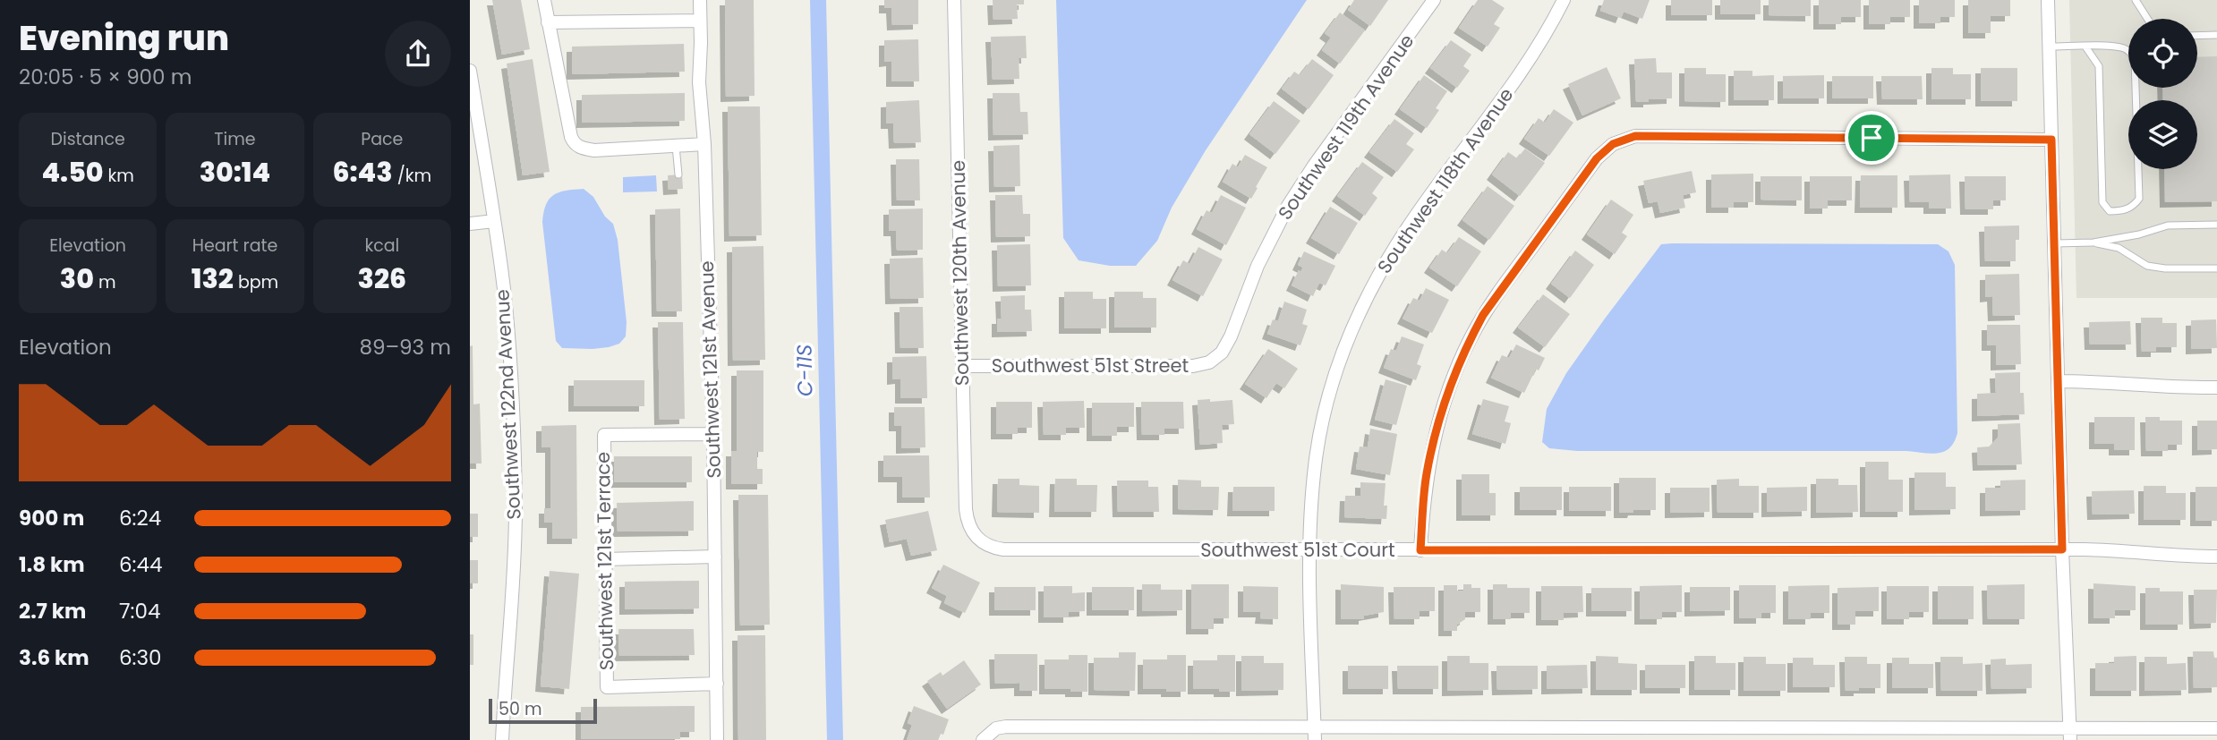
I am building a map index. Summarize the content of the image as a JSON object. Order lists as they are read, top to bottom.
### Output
{
  "streets": {
    "street": [
      "Southwest 119th Avenue",
      "Southwest 118th Avenue",
      "Southwest 120th Avenue",
      "Southwest 51st Street",
      "Southwest 121st Avenue",
      "Southwest 122nd Avenue",
      "Southwest 51st Court",
      "Southwest 121st Terrace"
    ]
  },
  "crossings": [
    ["Southwest 119th Avenue", "Southwest 51st Street"],
    ["Southwest 118th Avenue", "Southwest 51st Court"],
    ["Southwest 120th Avenue", "Southwest 51st Street"],
    ["Southwest 120th Avenue", "Southwest 51st Court"],
    ["Southwest 121st Avenue", "Southwest 121st Terrace"]
  ],
  "water": ["C-11S"],
  "scale_bar": "50 m",
  "page": {
    "heading": ["Evening run", "20:05 · 5 × 900 m"],
    "stats": [
      ["Distance", "4.50 km"],
      ["Time", "30:14"],
      ["Pace", "6:43 /km"],
      ["Elevation", "30 m"],
      ["Heart rate", "132 bpm"],
      ["kcal", "326"]
    ],
    "chart": ["Elevation", "89–93 m"],
    "list": [
      {
        "name": "900 m",
        "note": "6:24"
      },
      {
        "name": "1.8 km",
        "note": "6:44"
      },
      {
        "name": "2.7 km",
        "note": "7:04"
      },
      {
        "name": "3.6 km",
        "note": "6:30"
      }
    ],
    "scale": "50 m"
  }
}
